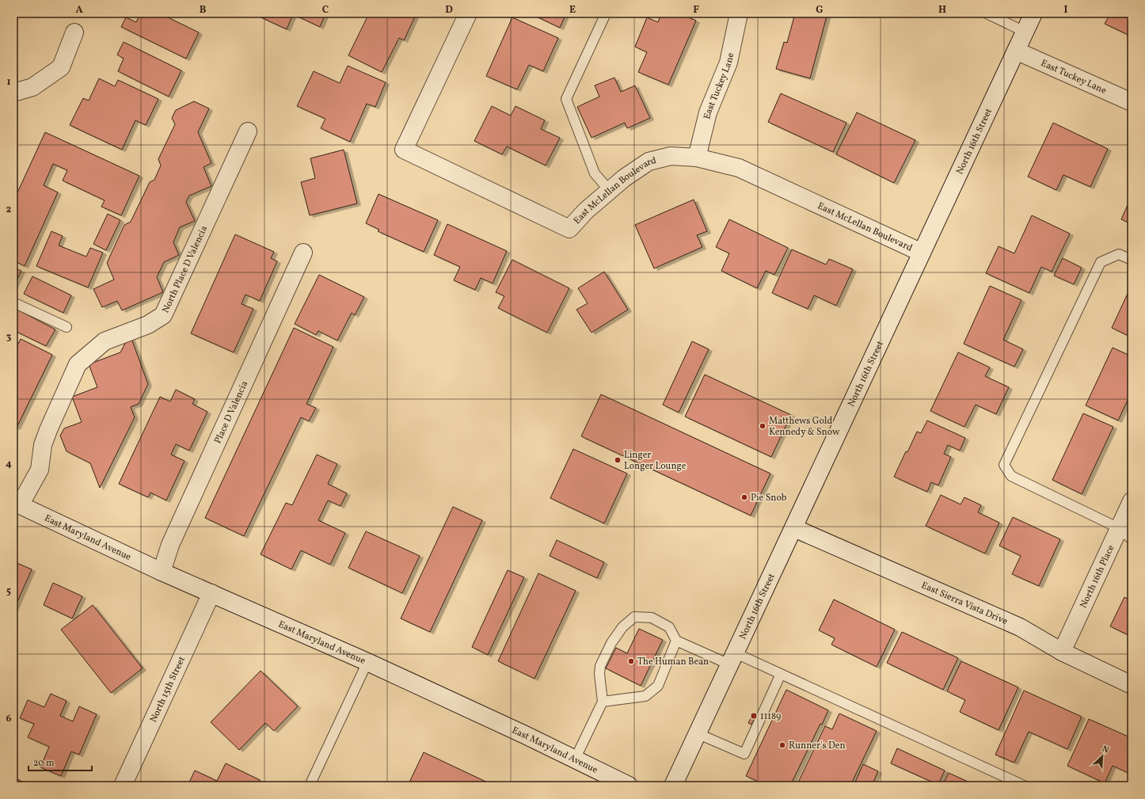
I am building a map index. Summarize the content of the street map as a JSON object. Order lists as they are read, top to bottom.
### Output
{
  "streets": {
    "street": [
      "East Tuckey Lane",
      "North 16th Street",
      "East McLellan Boulevard",
      "North Place D Valencia",
      "Place D Valencia",
      "East Maryland Avenue",
      "North 16th Place",
      "East Sierra Vista Drive",
      "North 15th Street"
    ]
  },
  "crossings": [
    ["East Tuckey Lane", "North 16th Street"],
    ["East Tuckey Lane", "East McLellan Boulevard"],
    ["North 16th Street", "East McLellan Boulevard"],
    ["North 16th Street", "East Sierra Vista Drive"],
    ["North Place D Valencia", "East Maryland Avenue"],
    ["Place D Valencia", "East Maryland Avenue"],
    ["East Maryland Avenue", "North 15th Street"],
    ["North 16th Place", "East Sierra Vista Drive"]
  ],
  "places": {
    "other": [
      "Matthews Gold Kennedy & Snow",
      "Linger Longer Lounge",
      "Pie Snob",
      "The Human Bean",
      "Runner's Den"
    ],
    "transit": ["11189"]
  },
  "scale_bar": "20 m",
  "north": "top right",
  "grid": {
    "columns": [
      "A",
      "B",
      "C",
      "D",
      "E",
      "F",
      "G",
      "H",
      "I"
    ],
    "rows": [
      "1",
      "2",
      "3",
      "4",
      "5",
      "6"
    ]
  }
}
